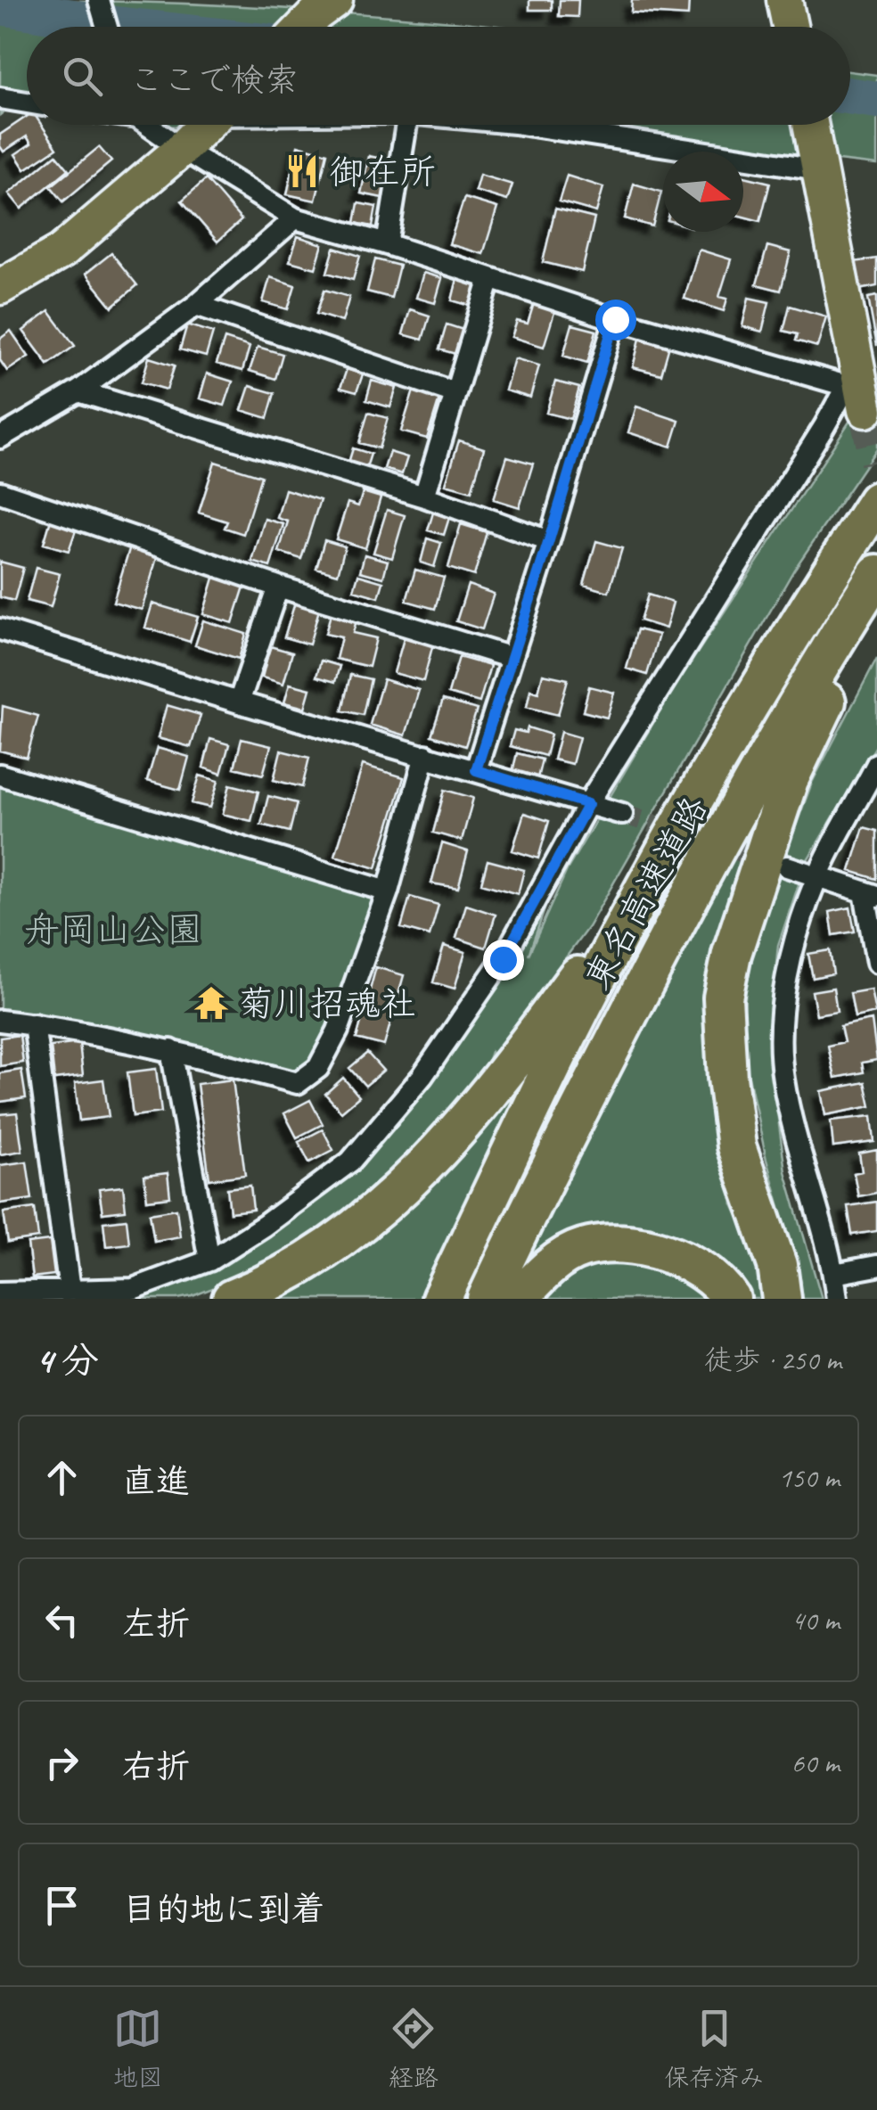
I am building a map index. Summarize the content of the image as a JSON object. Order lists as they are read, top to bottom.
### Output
{
  "streets": {
    "highway": ["東名高速道路"]
  },
  "parks": ["舟岡山公園"],
  "places": {
    "restaurant": ["御在所"],
    "temple": ["菊川招魂社"]
  },
  "north": "right",
  "page": {
    "search": "ここで検索",
    "heading": ["4 分", "徒歩 · 250 m"],
    "list": [
      ["直進", "150 m"],
      ["左折", "40 m"],
      ["右折", "60 m"],
      "目的地に到着"
    ],
    "nav": ["地図", "経路", "保存済み"]
  }
}
